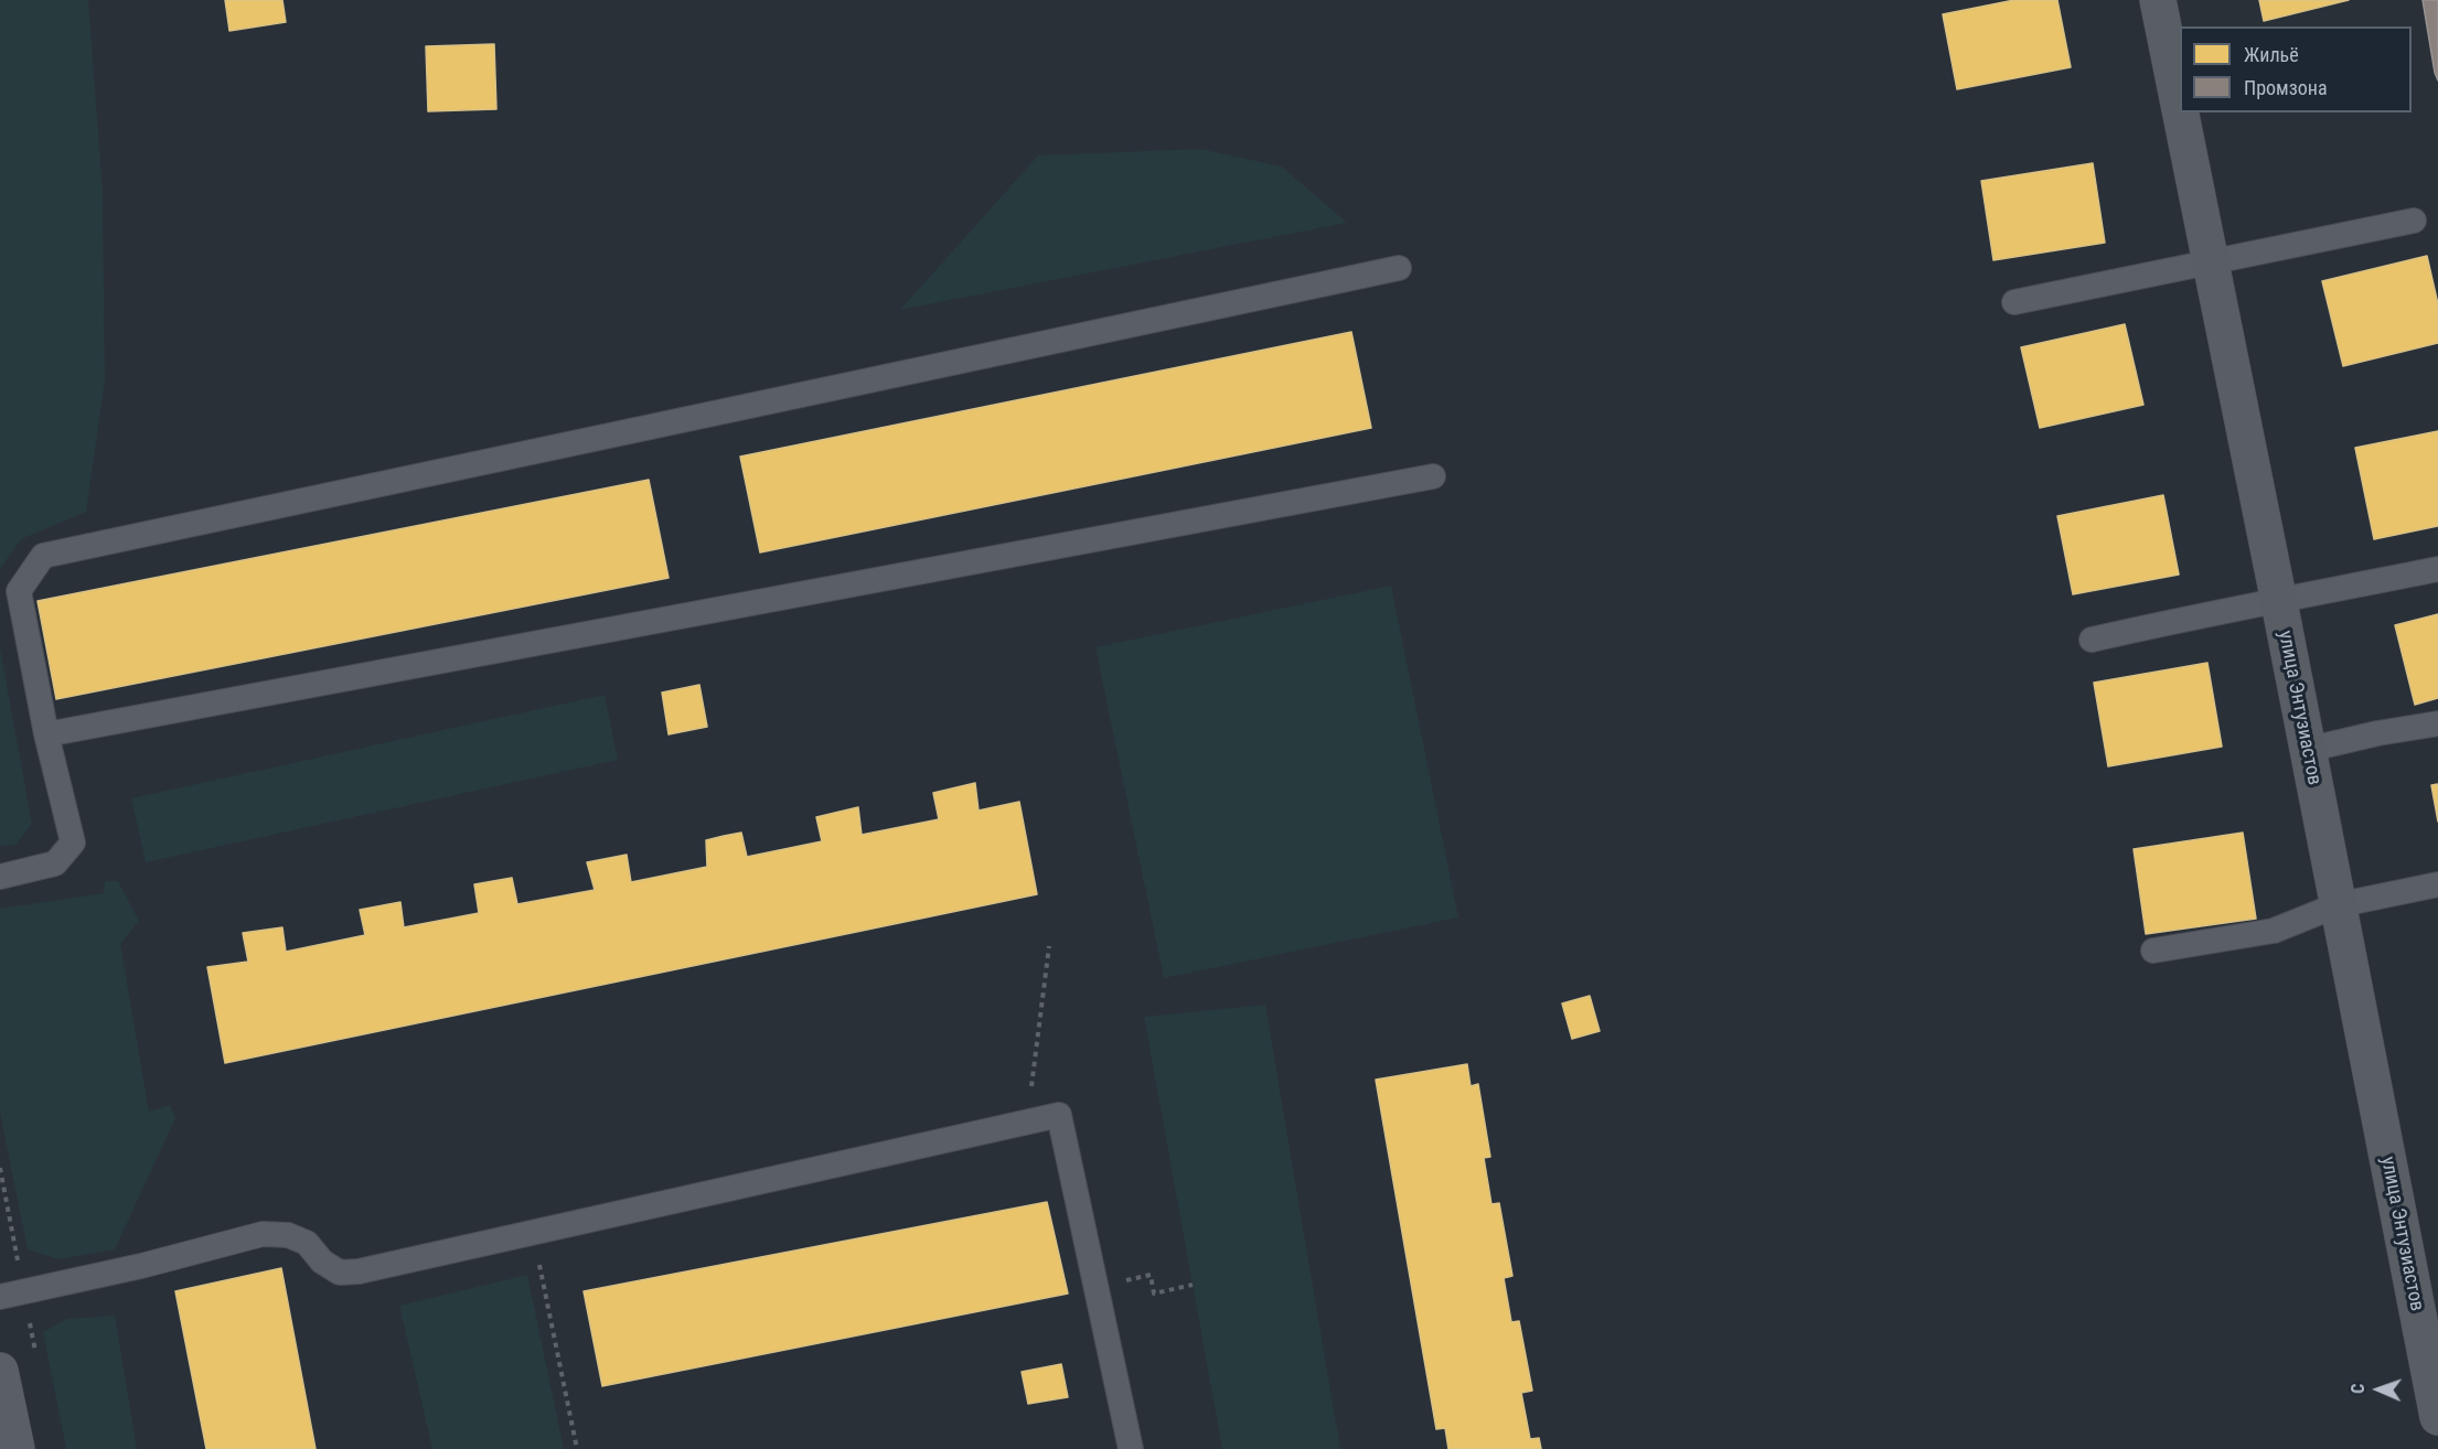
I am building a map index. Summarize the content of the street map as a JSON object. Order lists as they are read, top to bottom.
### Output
{
  "streets": {
    "main road": ["улица Энтузиастов"]
  },
  "legend": ["Жильё", "Промзона"],
  "north": "left"
}
